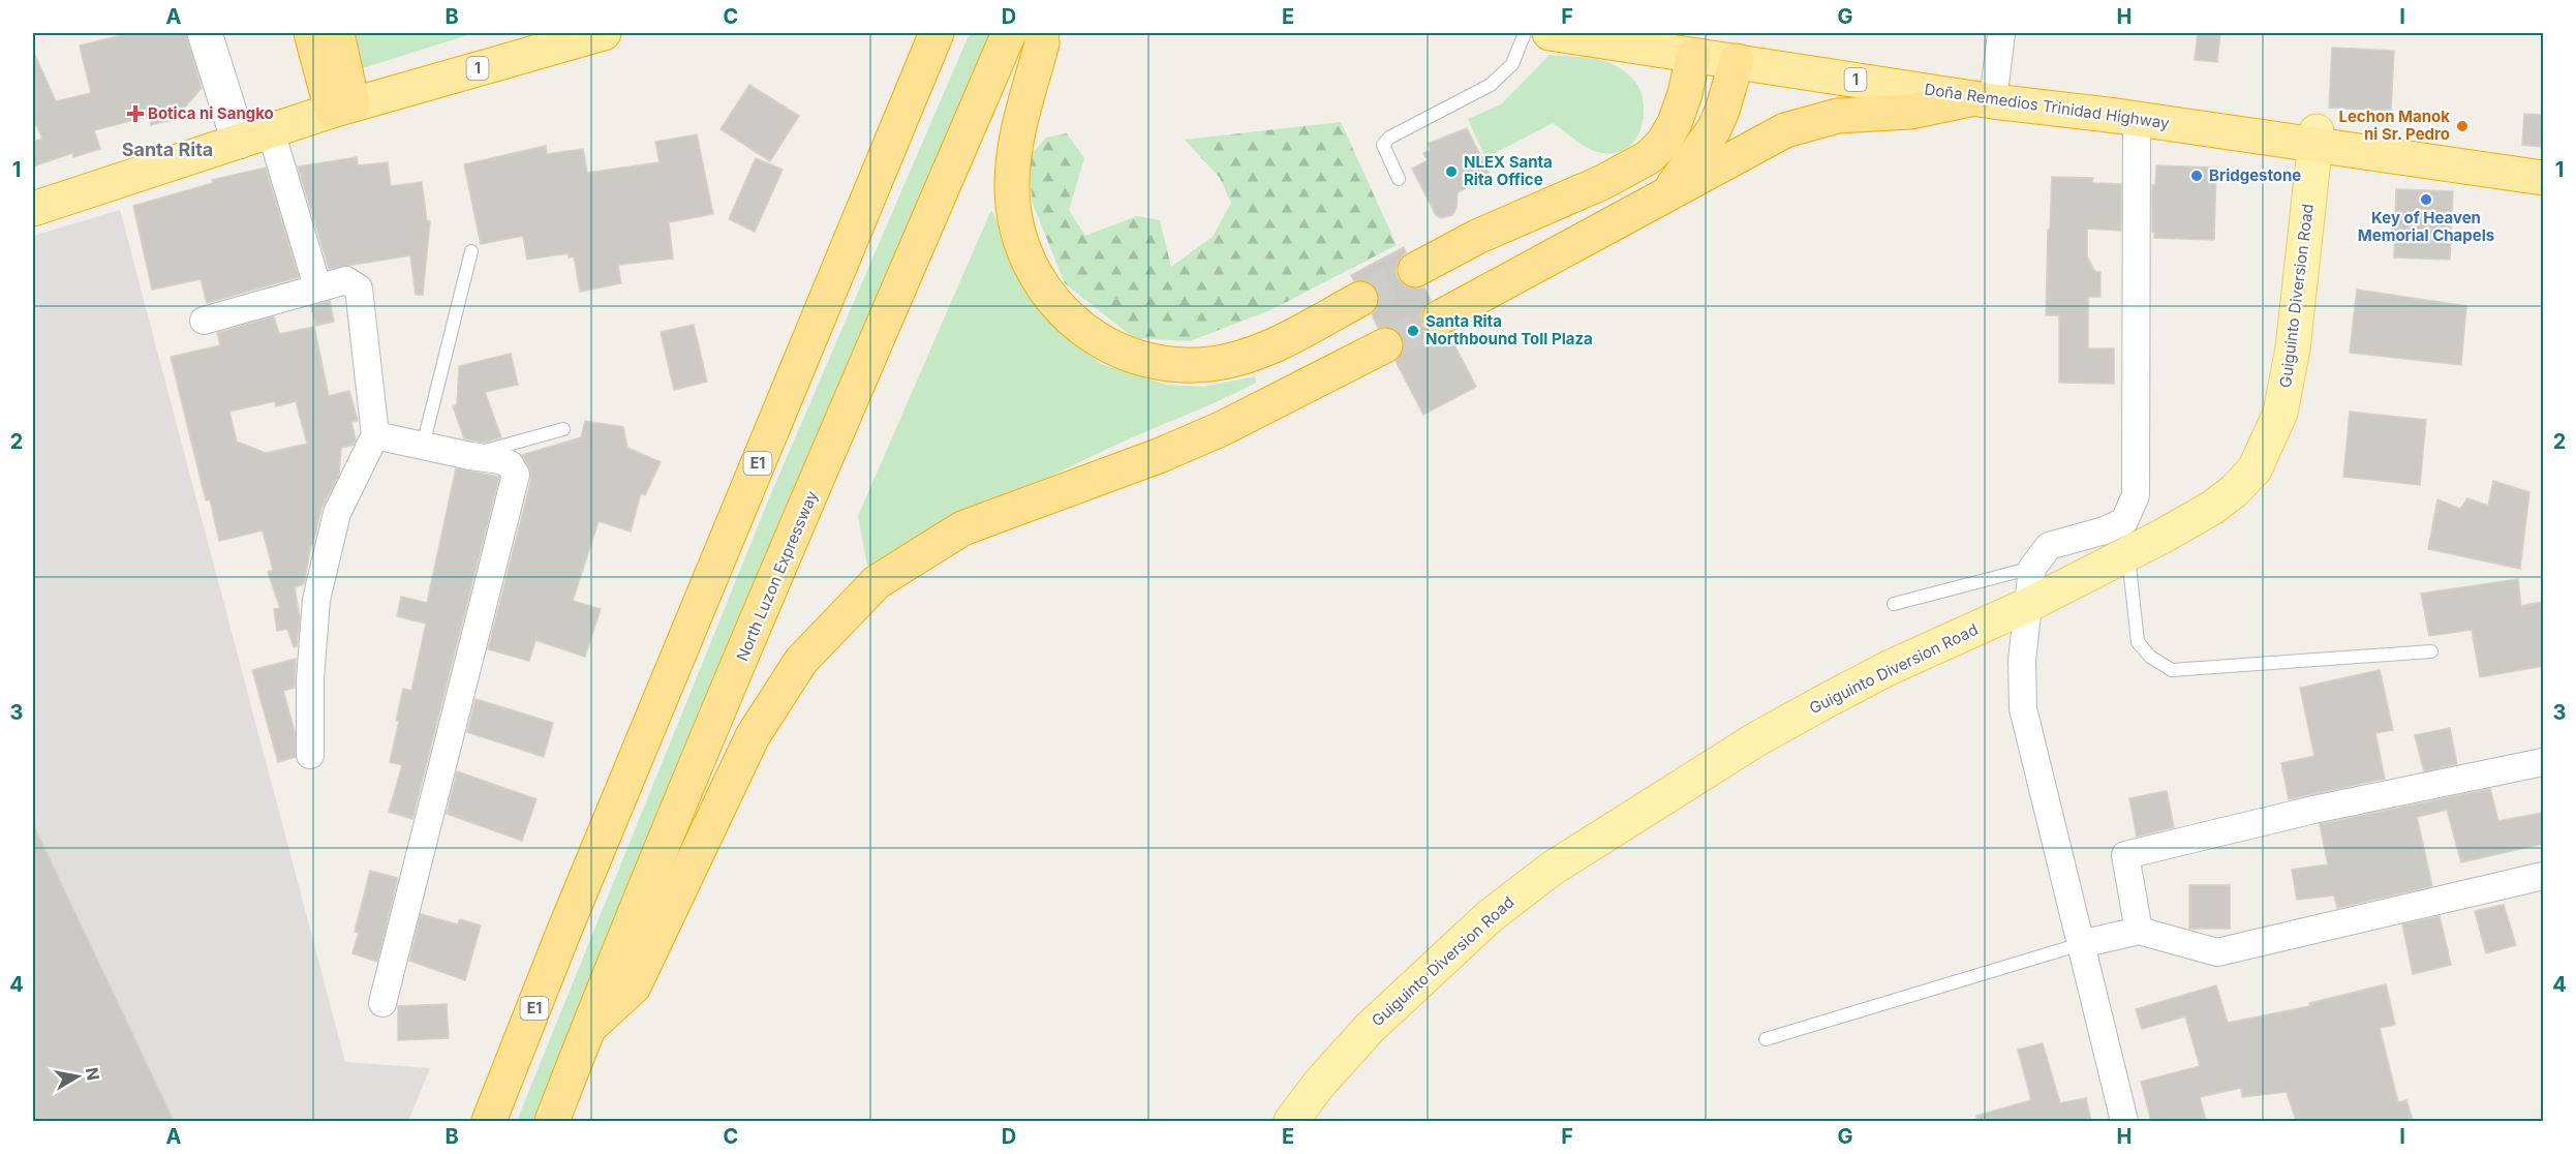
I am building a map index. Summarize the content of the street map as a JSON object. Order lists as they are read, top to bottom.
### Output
{
  "streets": {
    "highway": [
      "1",
      "Doña Remedios Trinidad Highway",
      "E1",
      "North Luzon Expressway"
    ],
    "main road": ["Guiguinto Diversion Road"]
  },
  "districts": ["Santa Rita"],
  "places": {
    "health": ["Botica ni Sangko"],
    "other": [
      "Lechon Manok ni Sr. Pedro",
      "NLEX Santa Rita Office",
      "Bridgestone",
      "Key of Heaven Memorial Chapels",
      "Santa Rita Northbound Toll Plaza"
    ]
  },
  "north": "right",
  "grid": {
    "columns": [
      "A",
      "B",
      "C",
      "D",
      "E",
      "F",
      "G",
      "H",
      "I"
    ],
    "rows": [
      "1",
      "2",
      "3",
      "4"
    ]
  }
}
